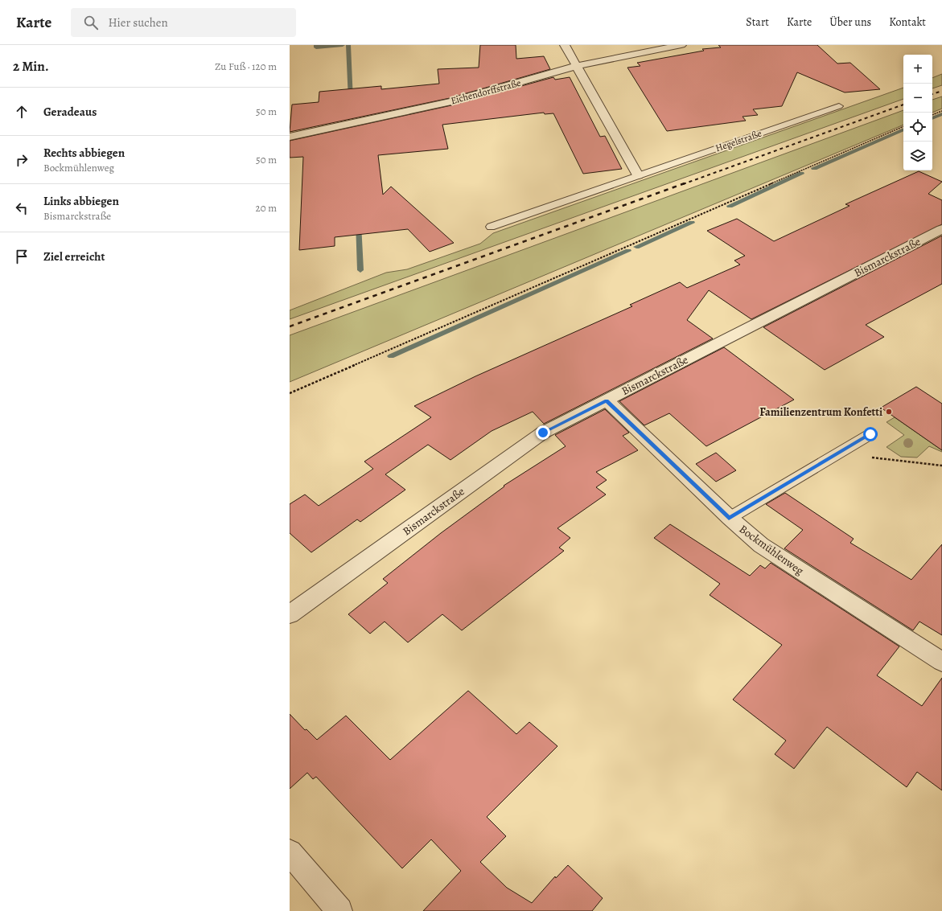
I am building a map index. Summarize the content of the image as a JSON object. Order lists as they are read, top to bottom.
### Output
{
  "streets": {
    "street": ["Eichendorffstraße", "Bismarckstraße", "Bockmühlenweg"],
    "lane": ["Hegelstraße"]
  },
  "crossings": [
    ["Bismarckstraße", "Bockmühlenweg"]
  ],
  "places": ["Familienzentrum Konfetti"],
  "page": {
    "header": "Karte",
    "search": "Hier suchen",
    "nav": [
      "Start",
      "Karte",
      "Über uns",
      "Kontakt"
    ],
    "heading": ["2 Min.", "Zu Fuß · 120 m"],
    "map_buttons": ["+", "−"],
    "list": [
      ["Geradeaus", "50 m"],
      ["Rechts abbiegen", "Bockmühlenweg", "50 m"],
      ["Links abbiegen", "Bismarckstraße", "20 m"],
      "Ziel erreicht"
    ]
  }
}
